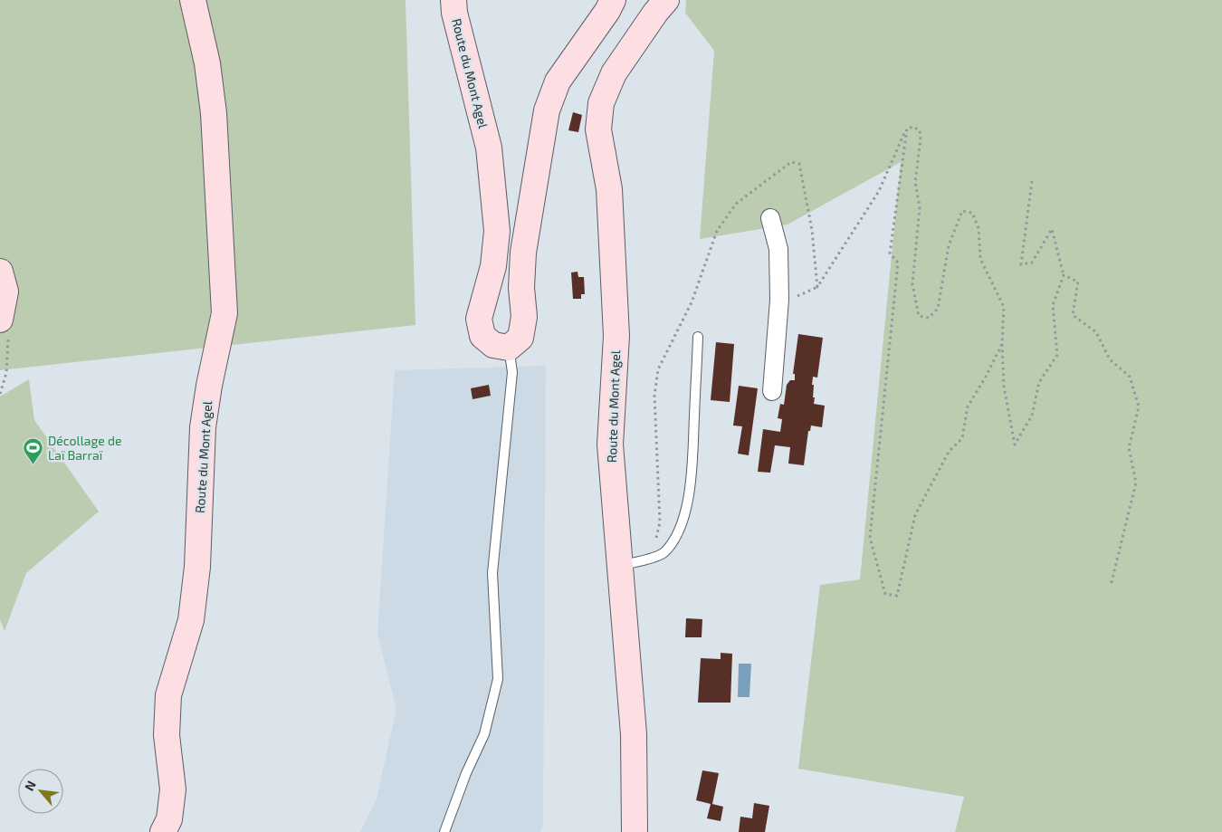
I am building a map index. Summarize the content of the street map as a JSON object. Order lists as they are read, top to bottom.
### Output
{
  "streets": {
    "street": ["Route du Mont Agel"]
  },
  "places": {
    "sports": ["Décollage de Laï Barraï"]
  },
  "north": "top left"
}
